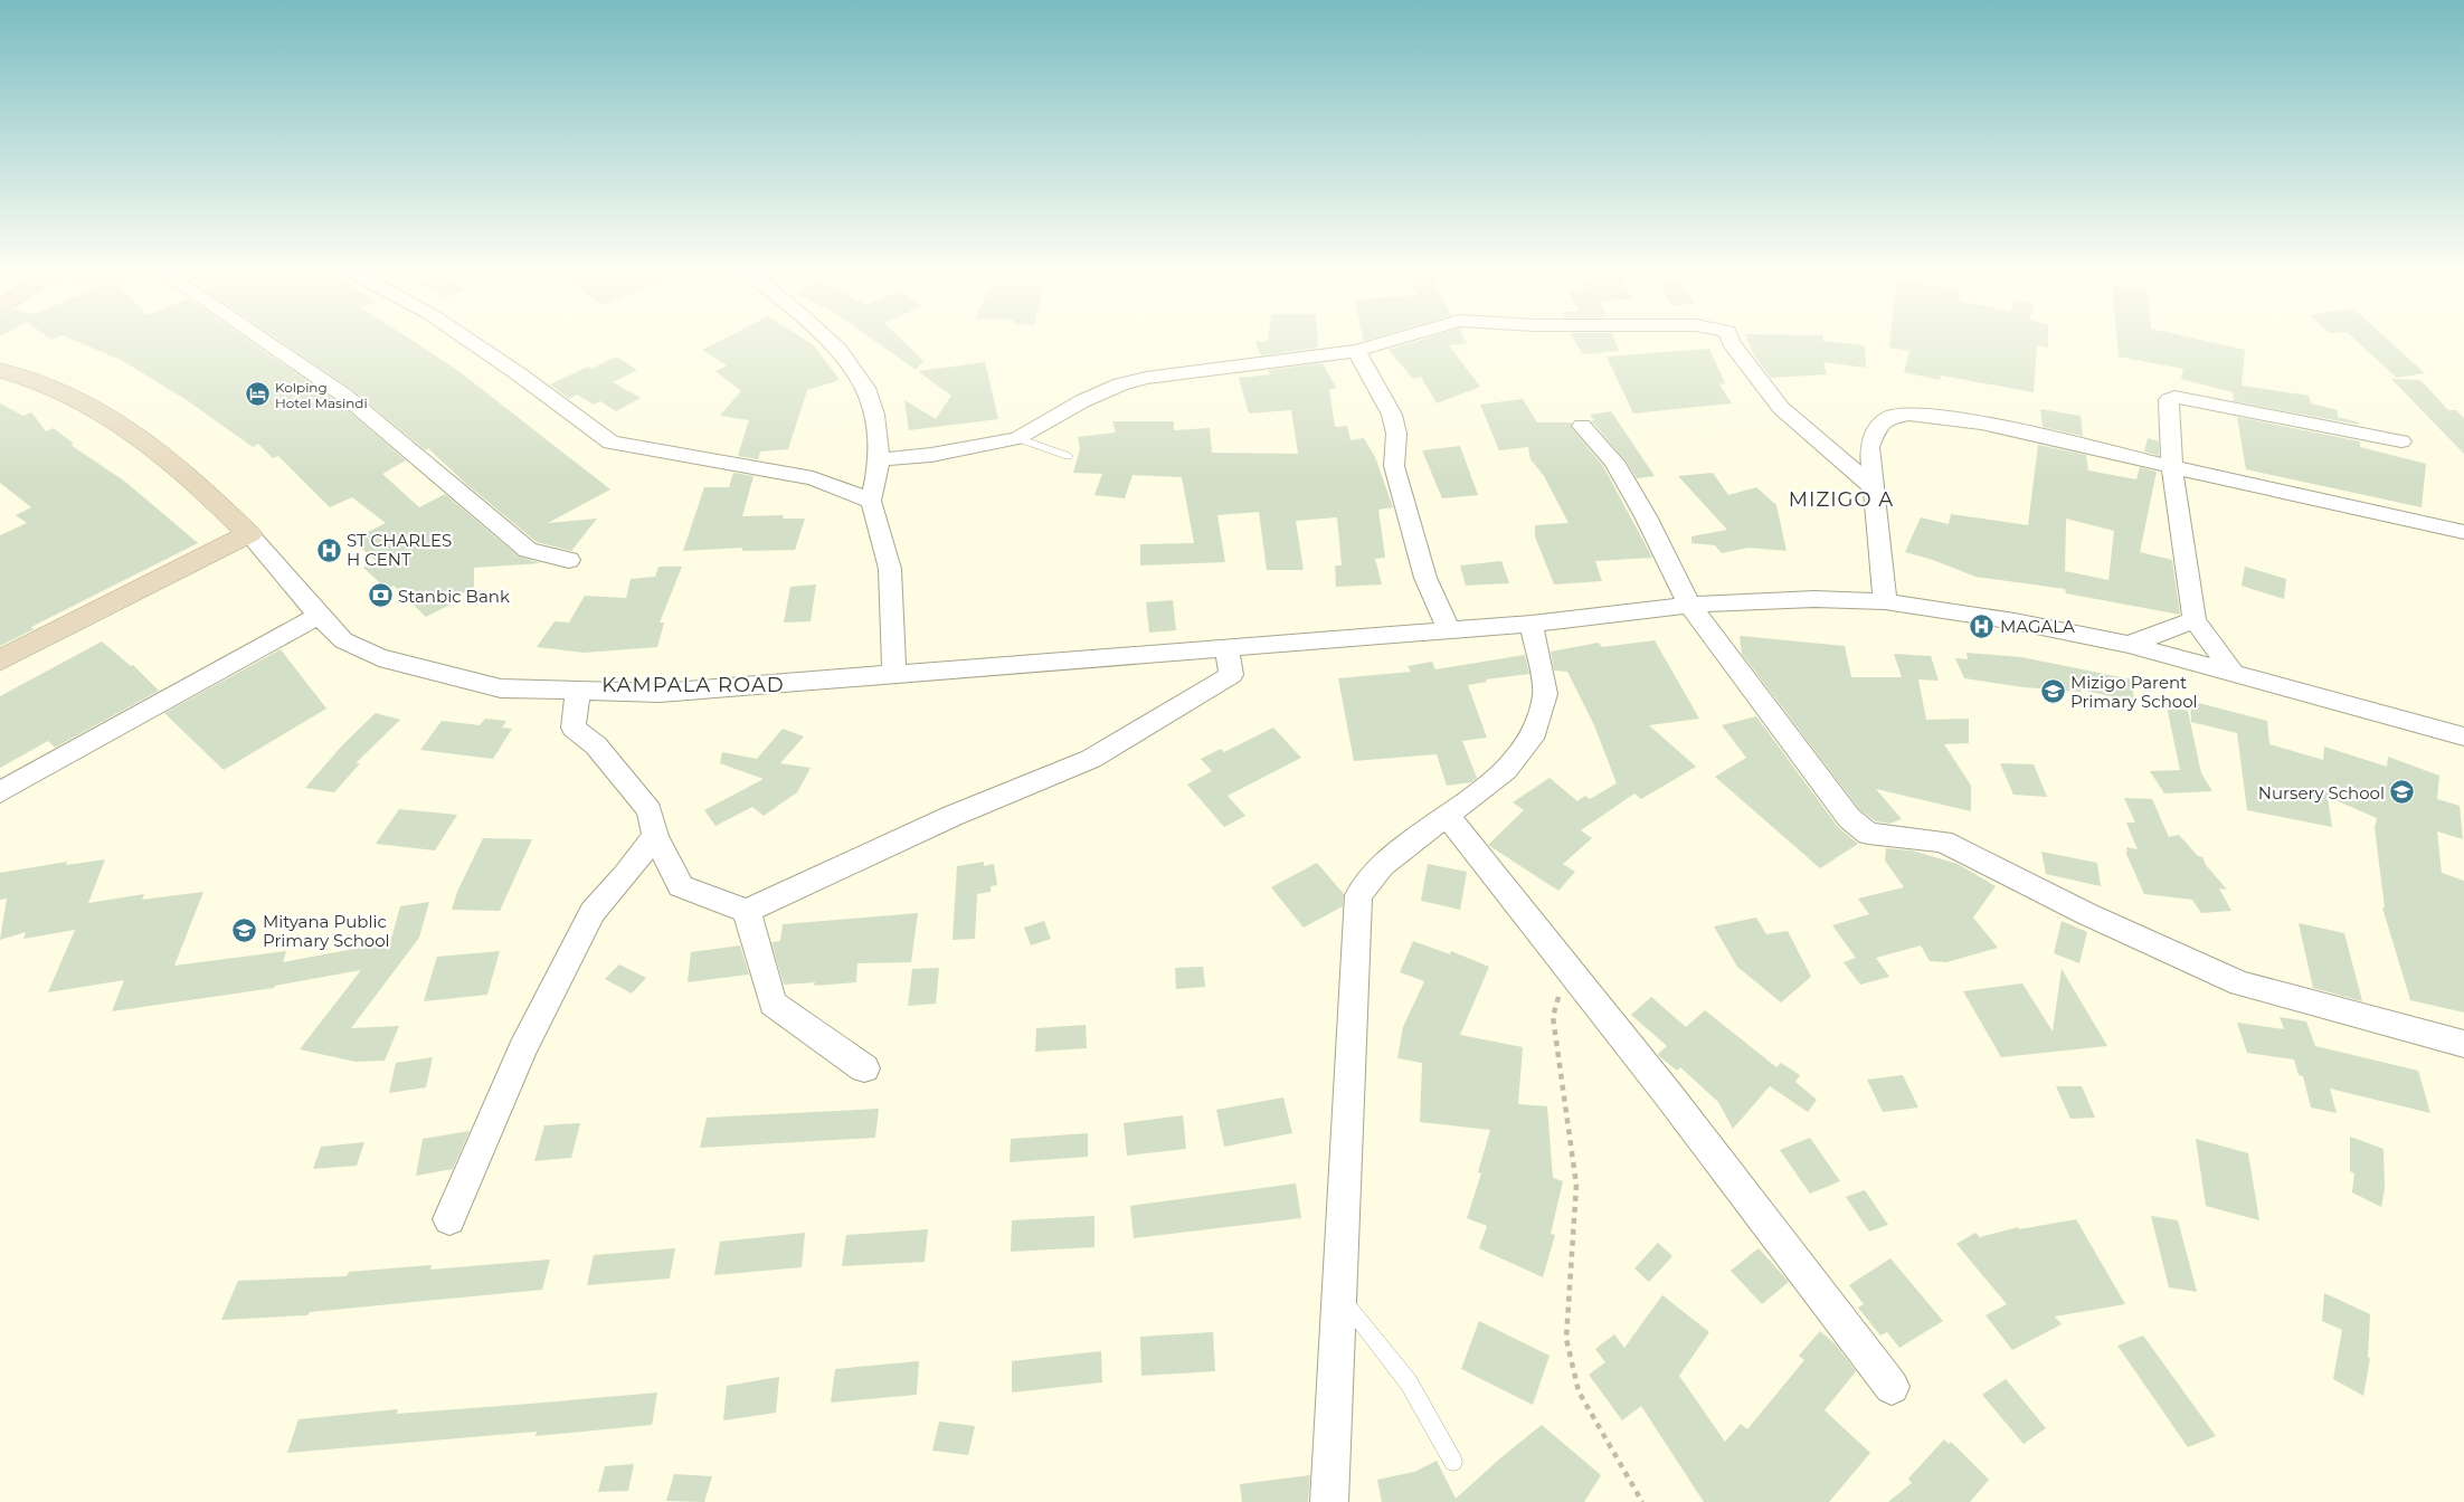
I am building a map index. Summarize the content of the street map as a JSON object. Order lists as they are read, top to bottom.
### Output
{
  "districts": ["MIZIGO A", "KAMPALA ROAD"],
  "places": {
    "hotel": ["Kolping Hotel Masindi"],
    "hospital": ["ST CHARLES H CENT", "MAGALA"],
    "bank": ["Stanbic Bank"],
    "school or university": ["Mizigo Parent Primary School", "Nursery School", "Mityana Public Primary School"]
  }
}
